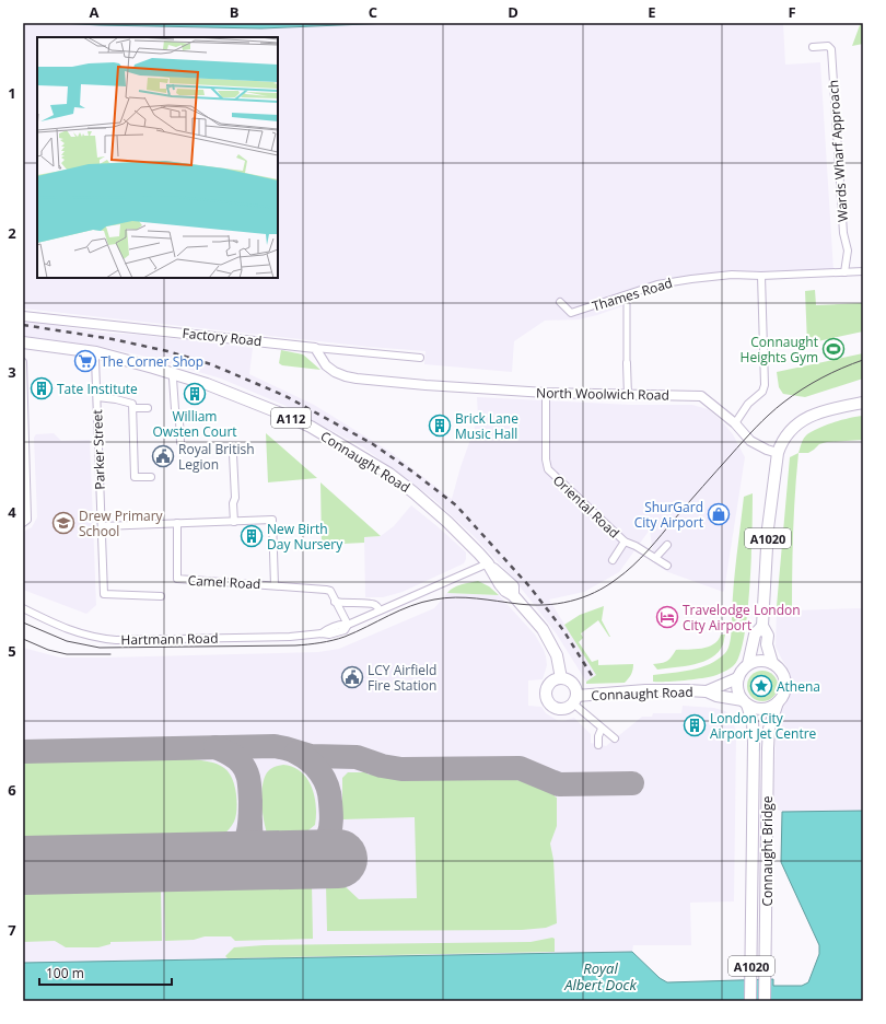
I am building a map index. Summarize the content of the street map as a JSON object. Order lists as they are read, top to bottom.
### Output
{
  "streets": {
    "main road": [
      "A112",
      "Connaught Road",
      "A1020",
      "Connaught Bridge"
    ],
    "street": [
      "Wards Wharf Approach",
      "Thames Road",
      "Factory Road",
      "North Woolwich Road",
      "Parker Street",
      "Oriental Road",
      "Camel Road",
      "Hartmann Road"
    ]
  },
  "crossings": [
    ["Wards Wharf Approach", "Thames Road"],
    ["Factory Road", "North Woolwich Road"],
    ["North Woolwich Road", "Oriental Road"],
    ["North Woolwich Road", "A1020"],
    ["A112", "Parker Street"],
    ["A112", "Connaught Road"],
    ["Parker Street", "Connaught Road"],
    ["Connaught Road", "A1020"],
    ["Connaught Road", "Hartmann Road"],
    ["Connaught Road", "Connaught Bridge"],
    ["A1020", "Connaught Bridge"],
    ["Camel Road", "Hartmann Road"]
  ],
  "water": ["Royal Albert Dock"],
  "places": {
    "sports": ["Connaught Heights Gym"],
    "supermarket": ["The Corner Shop"],
    "building": [
      "Tate Institute",
      "William Owsten Court",
      "Brick Lane Music Hall",
      "New Birth Day Nursery",
      "London City Airport Jet Centre"
    ],
    "public building": ["Royal British Legion", "LCY Airfield Fire Station"],
    "shop": ["ShurGard City Airport"],
    "school or university": ["Drew Primary School"],
    "hotel": ["Travelodge London City Airport"],
    "place": ["Athena"]
  },
  "scale_bar": "100 m",
  "grid": {
    "columns": [
      "A",
      "B",
      "C",
      "D",
      "E",
      "F"
    ],
    "rows": [
      "1",
      "2",
      "3",
      "4",
      "5",
      "6",
      "7"
    ]
  }
}
